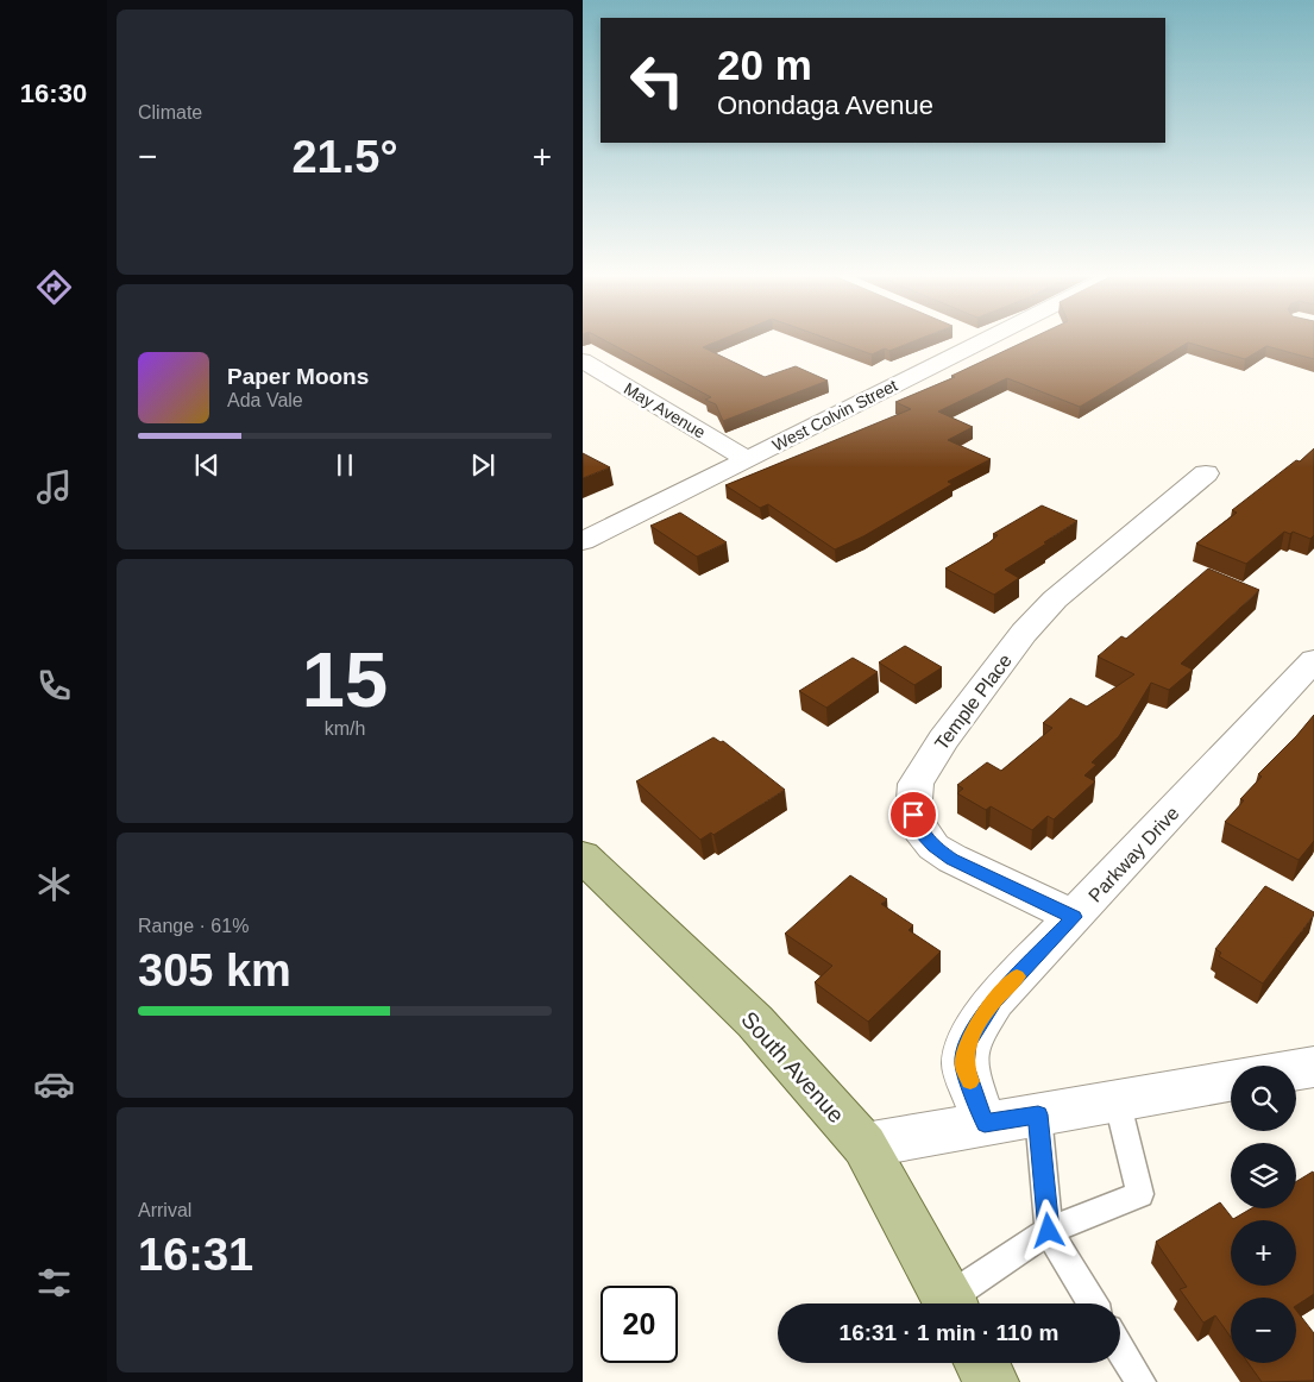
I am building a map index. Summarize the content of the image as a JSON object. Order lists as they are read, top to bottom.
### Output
{
  "streets": {
    "main road": ["South Avenue"],
    "street": [
      "May Avenue",
      "West Colvin Street",
      "Temple Place",
      "Parkway Drive"
    ]
  },
  "crossings": [
    ["May Avenue", "West Colvin Street"],
    ["Temple Place", "Parkway Drive"]
  ],
  "page": {
    "tabs": "16:30",
    "tile": [
      "Climate",
      ["15", "km/h"],
      ["Range · 61%", "305 km"],
      ["Arrival", "16:31"]
    ],
    "turn": ["20 m", "Onondaga Avenue"],
    "heat": ["−", "21.5°", "+"],
    "song": ["Paper Moons", "Ada Vale"],
    "map_buttons": ["+", "−"],
    "limit": "20",
    "trip": "16:31 · 1 min · 110 m"
  }
}
